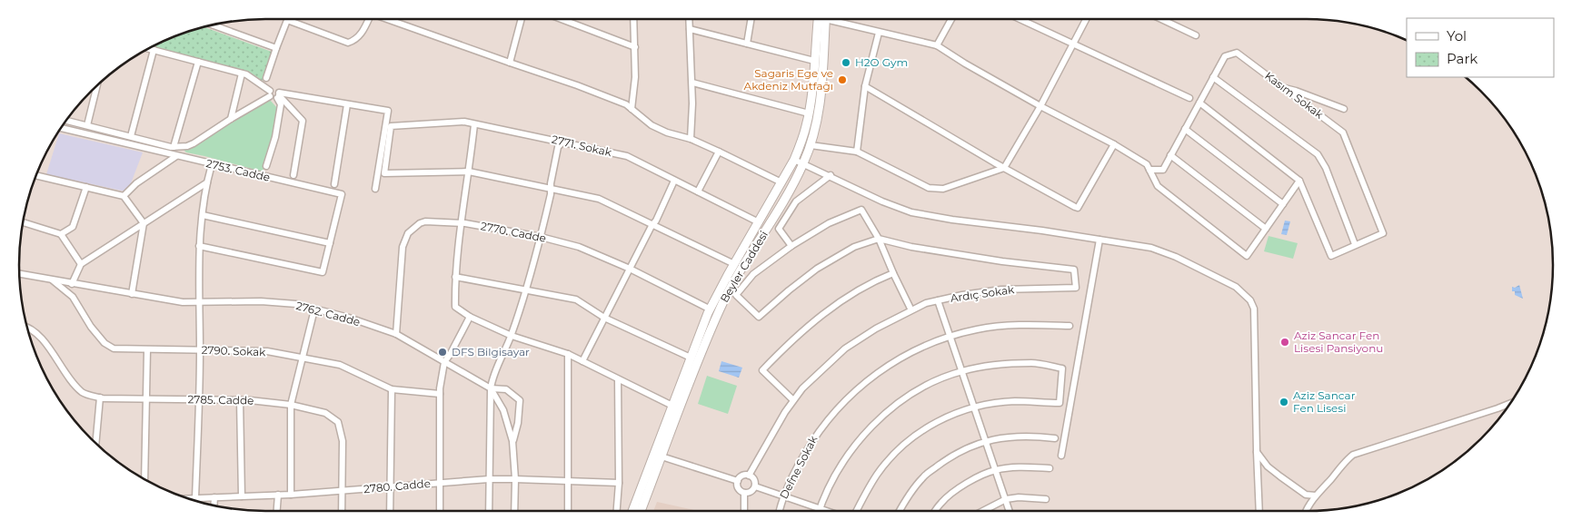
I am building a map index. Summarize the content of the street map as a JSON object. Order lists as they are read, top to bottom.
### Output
{
  "streets": {
    "main road": ["Beyler Caddesi"],
    "street": [
      "Kasım Sokak",
      "2771. Sokak",
      "2753. Cadde",
      "2770. Cadde",
      "Ardıç Sokak",
      "2762. Cadde",
      "2790. Sokak",
      "2785. Cadde",
      "Defne Sokak",
      "2780. Cadde"
    ]
  },
  "crossings": [
    ["2771. Sokak", "Beyler Caddesi"],
    ["2770. Cadde", "Beyler Caddesi"],
    ["2770. Cadde", "2762. Cadde"],
    ["2762. Cadde", "2790. Sokak"],
    ["2785. Cadde", "2780. Cadde"]
  ],
  "places": [
    "H2O Gym",
    "Sagaris Ege ve Akdeniz Mutfağı",
    "Aziz Sancar Fen Lisesi Pansiyonu",
    "DFS Bilgisayar",
    "Aziz Sancar Fen Lisesi"
  ],
  "legend": ["Yol", "Park"]
}
